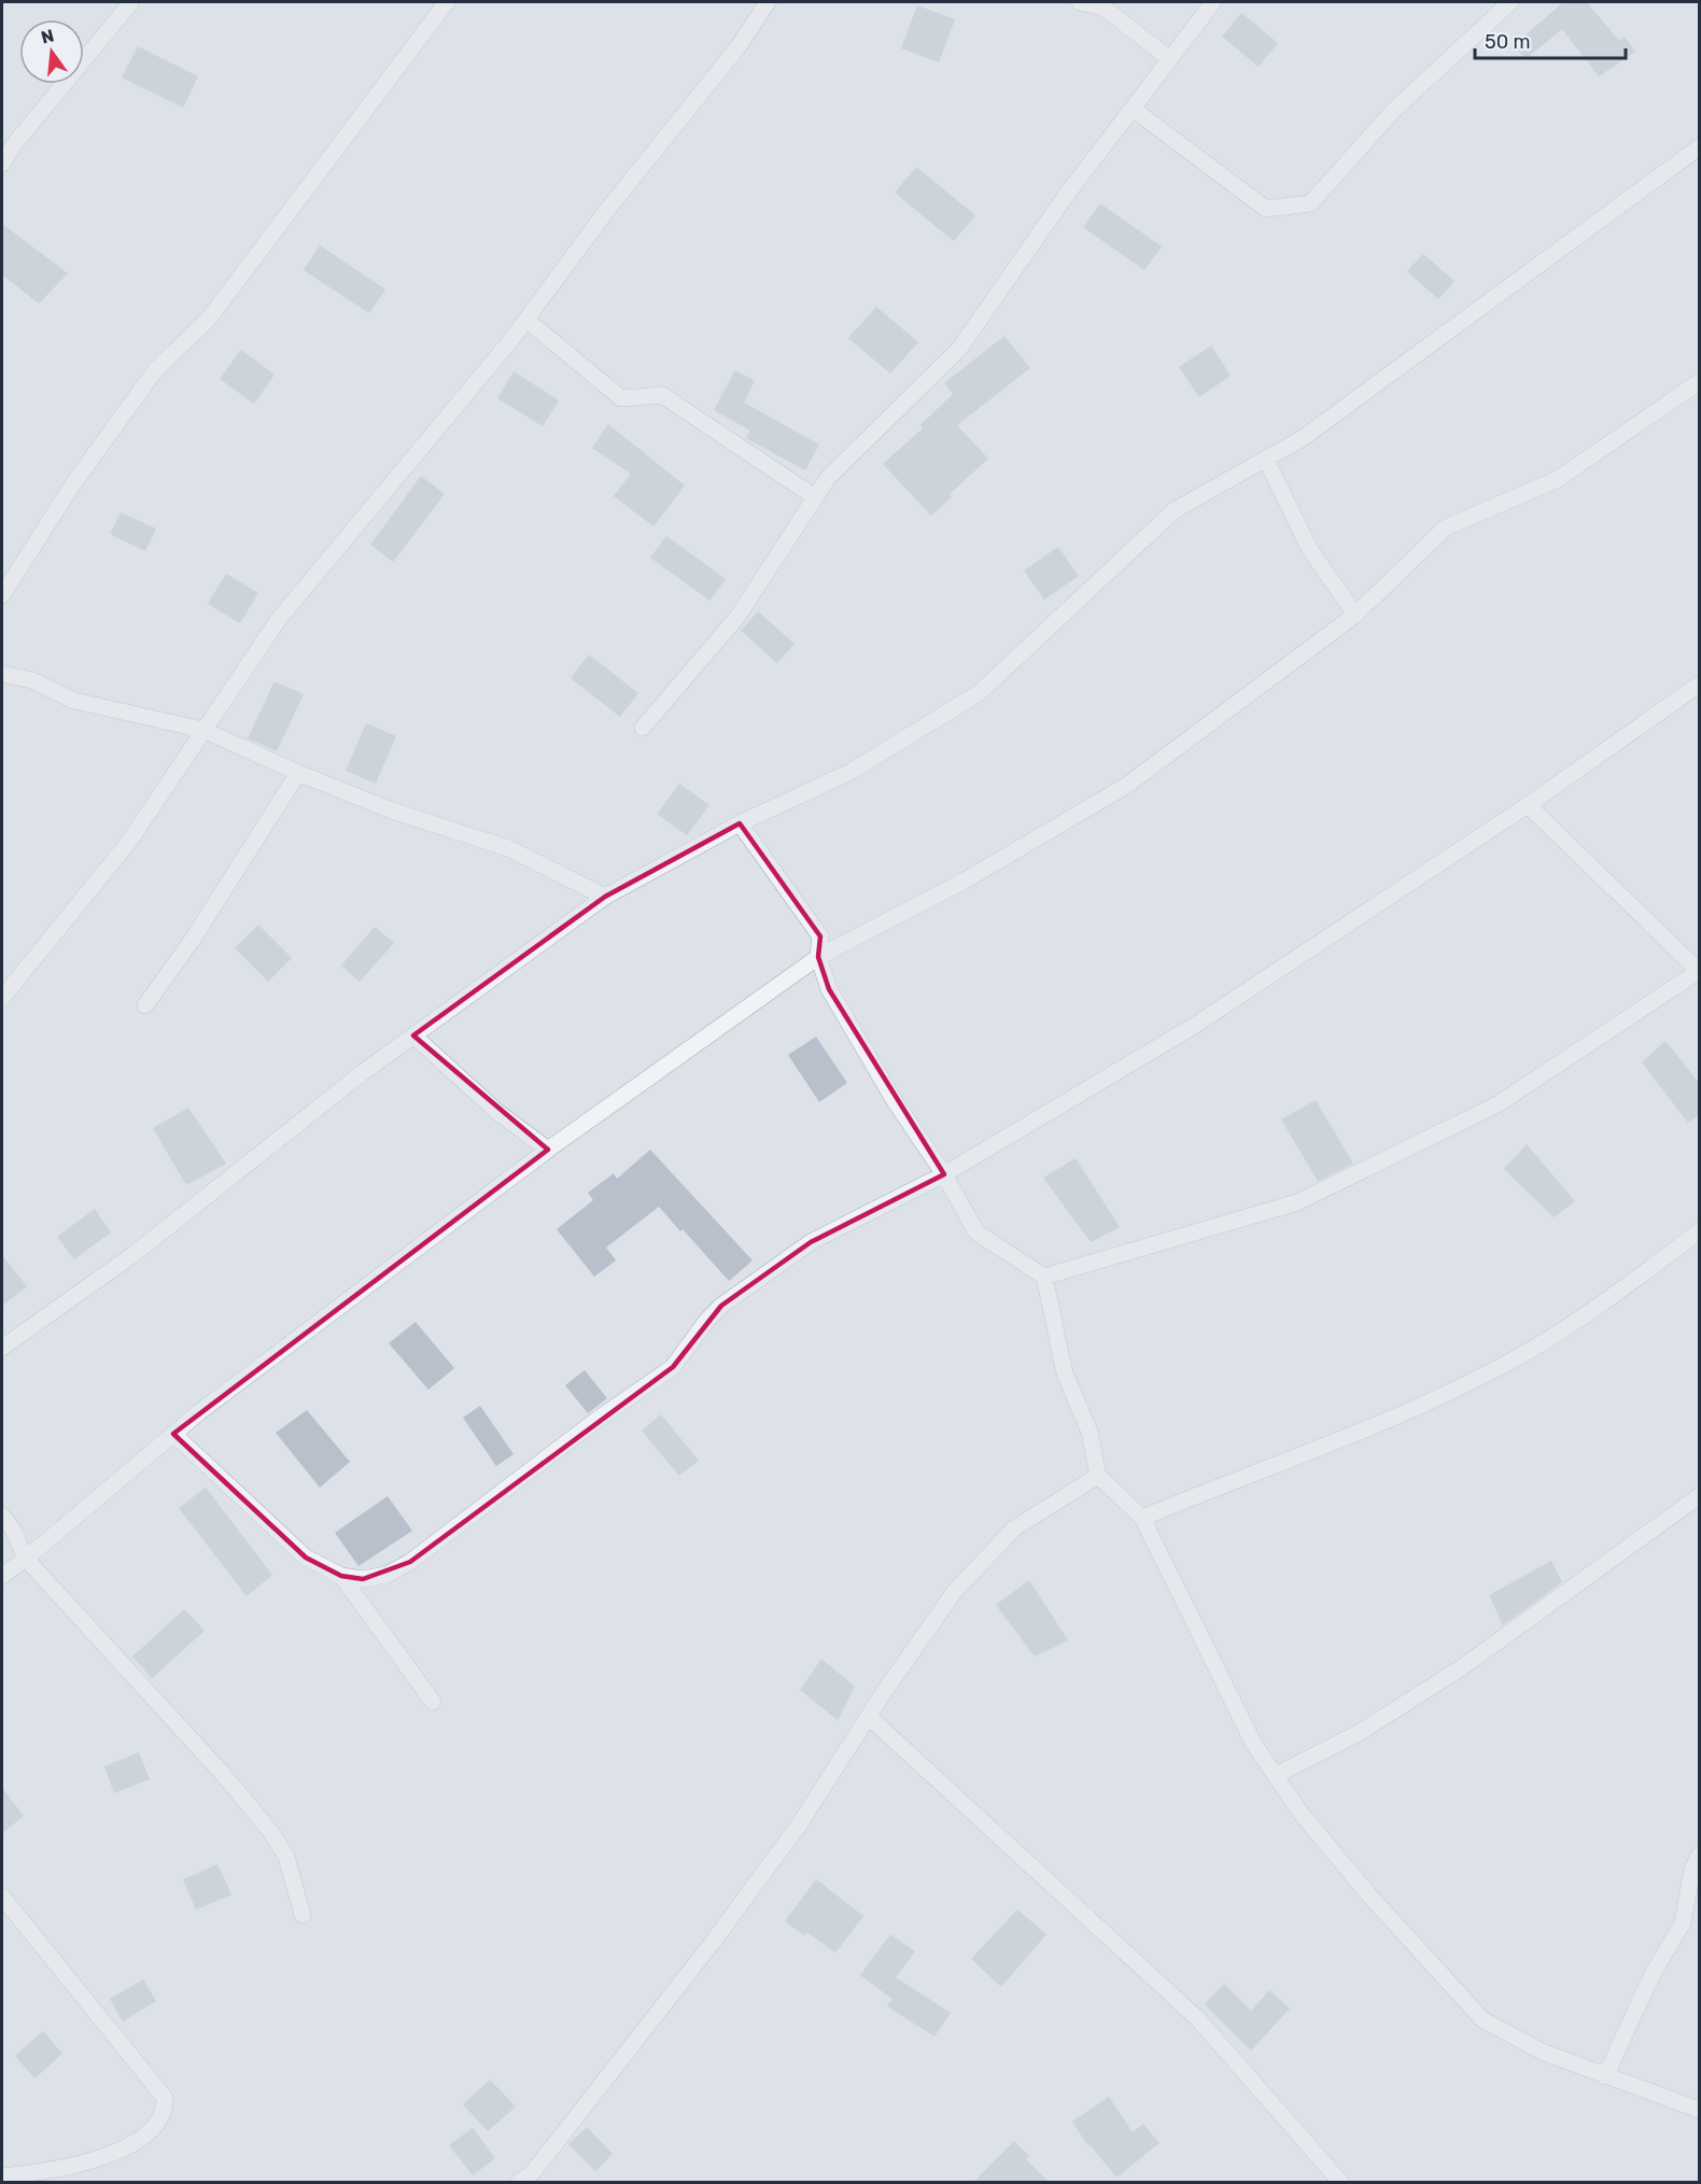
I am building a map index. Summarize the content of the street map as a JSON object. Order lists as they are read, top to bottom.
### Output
{
  "scale_bar": "50 m",
  "north": "top"
}
